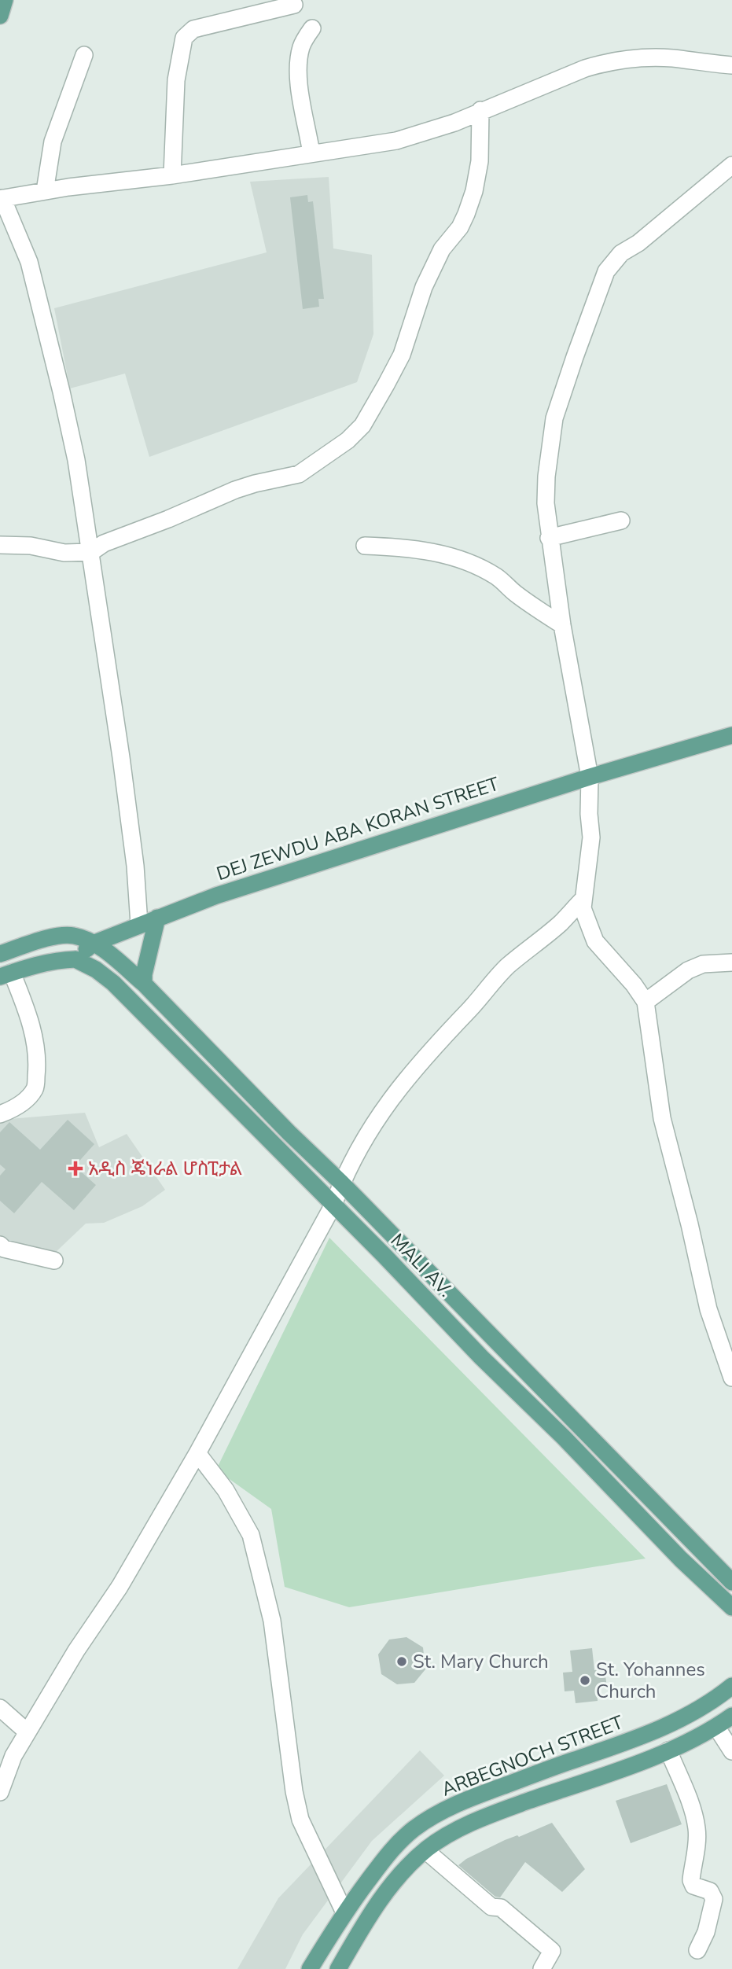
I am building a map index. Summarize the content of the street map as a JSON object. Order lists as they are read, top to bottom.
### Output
{
  "streets": {
    "main road": ["DEJ ZEWDU ABA KORAN STREET", "MALI AV.", "ARBEGNOCH STREET"]
  },
  "crossings": [
    ["DEJ ZEWDU ABA KORAN STREET", "MALI AV."]
  ],
  "places": {
    "health": ["አዲስ ጄነራል ሆስፒታል"],
    "other": ["St. Mary Church", "St. Yohannes Church"]
  }
}
